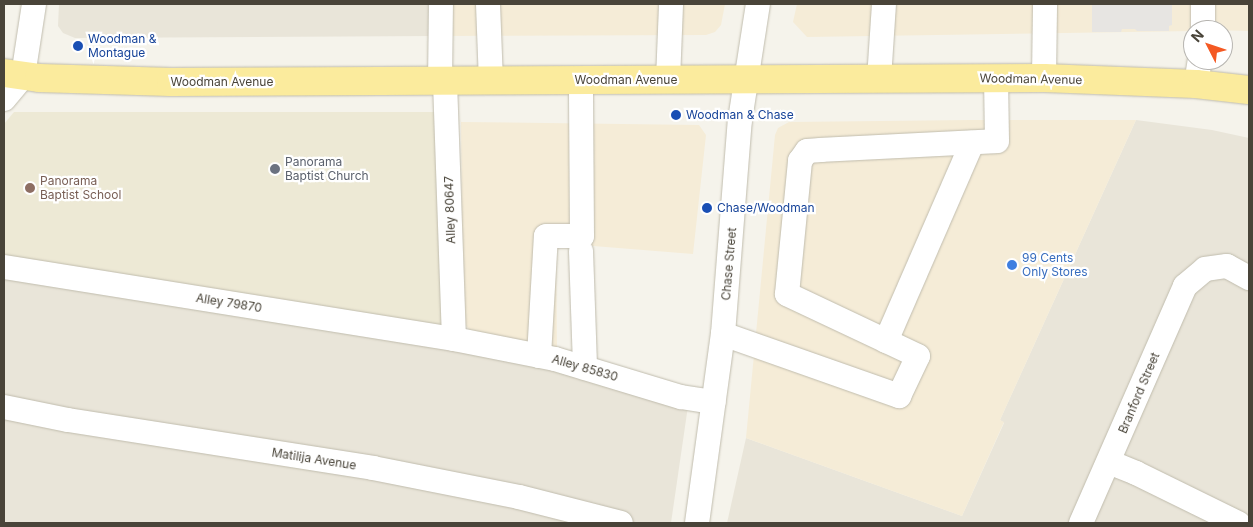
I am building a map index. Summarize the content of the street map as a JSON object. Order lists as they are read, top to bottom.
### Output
{
  "streets": {
    "main road": ["Woodman Avenue"],
    "street": [
      "Alley 80647",
      "Chase Street",
      "Alley 79870",
      "Alley 85830",
      "Branford Street",
      "Matilija Avenue"
    ]
  },
  "crossings": [
    ["Woodman Avenue", "Alley 80647"],
    ["Woodman Avenue", "Chase Street"],
    ["Alley 80647", "Alley 79870"],
    ["Alley 80647", "Alley 85830"],
    ["Chase Street", "Alley 85830"],
    ["Alley 79870", "Alley 85830"]
  ],
  "places": [
    "Woodman & Montague",
    "Woodman & Chase",
    "Panorama Baptist Church",
    "Panorama Baptist School",
    "Chase/Woodman",
    "99 Cents Only Stores"
  ],
  "north": "top left"
}
